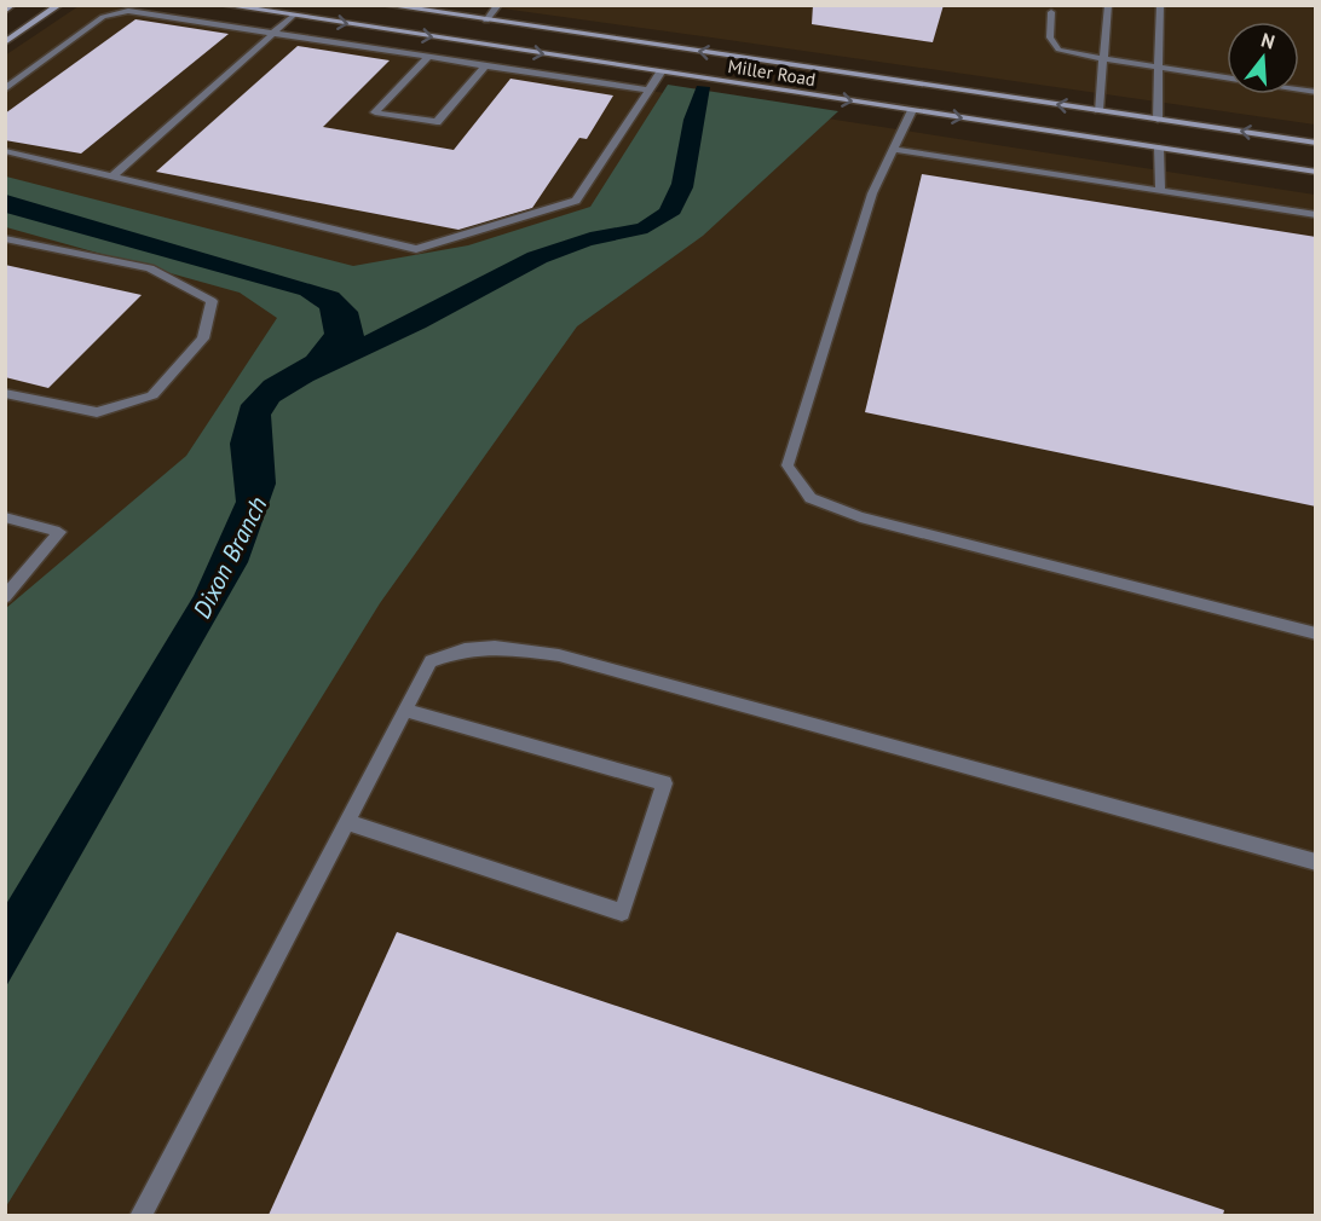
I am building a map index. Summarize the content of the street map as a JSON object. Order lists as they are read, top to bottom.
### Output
{
  "streets": {
    "main road": ["Miller Road"]
  },
  "water": ["Dixon Branch"],
  "north": "top"
}
